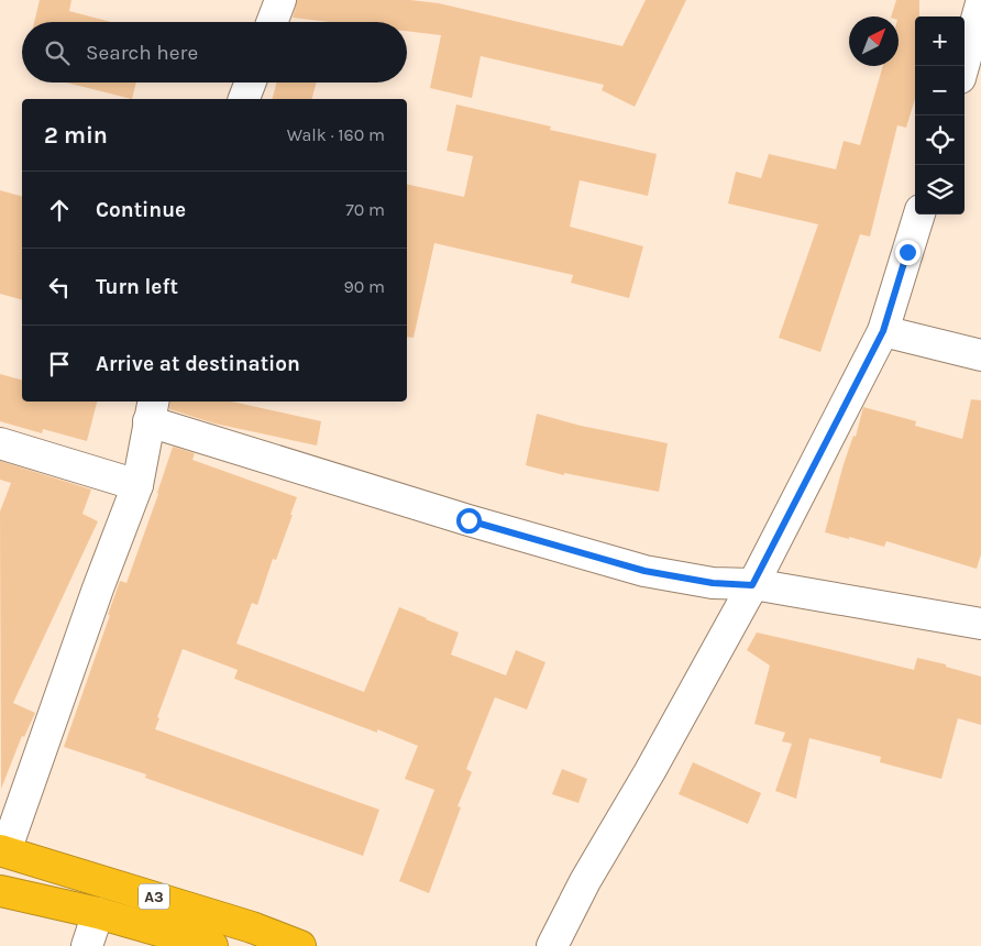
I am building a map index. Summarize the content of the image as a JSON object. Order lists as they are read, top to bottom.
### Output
{
  "streets": {
    "highway": ["A3"]
  },
  "north": "top right",
  "page": {
    "map_buttons": ["+", "−"],
    "search": "Search here",
    "heading": ["2 min", "Walk · 160 m"],
    "list": [
      ["Continue", "70 m"],
      ["Turn left", "90 m"],
      "Arrive at destination"
    ]
  }
}
